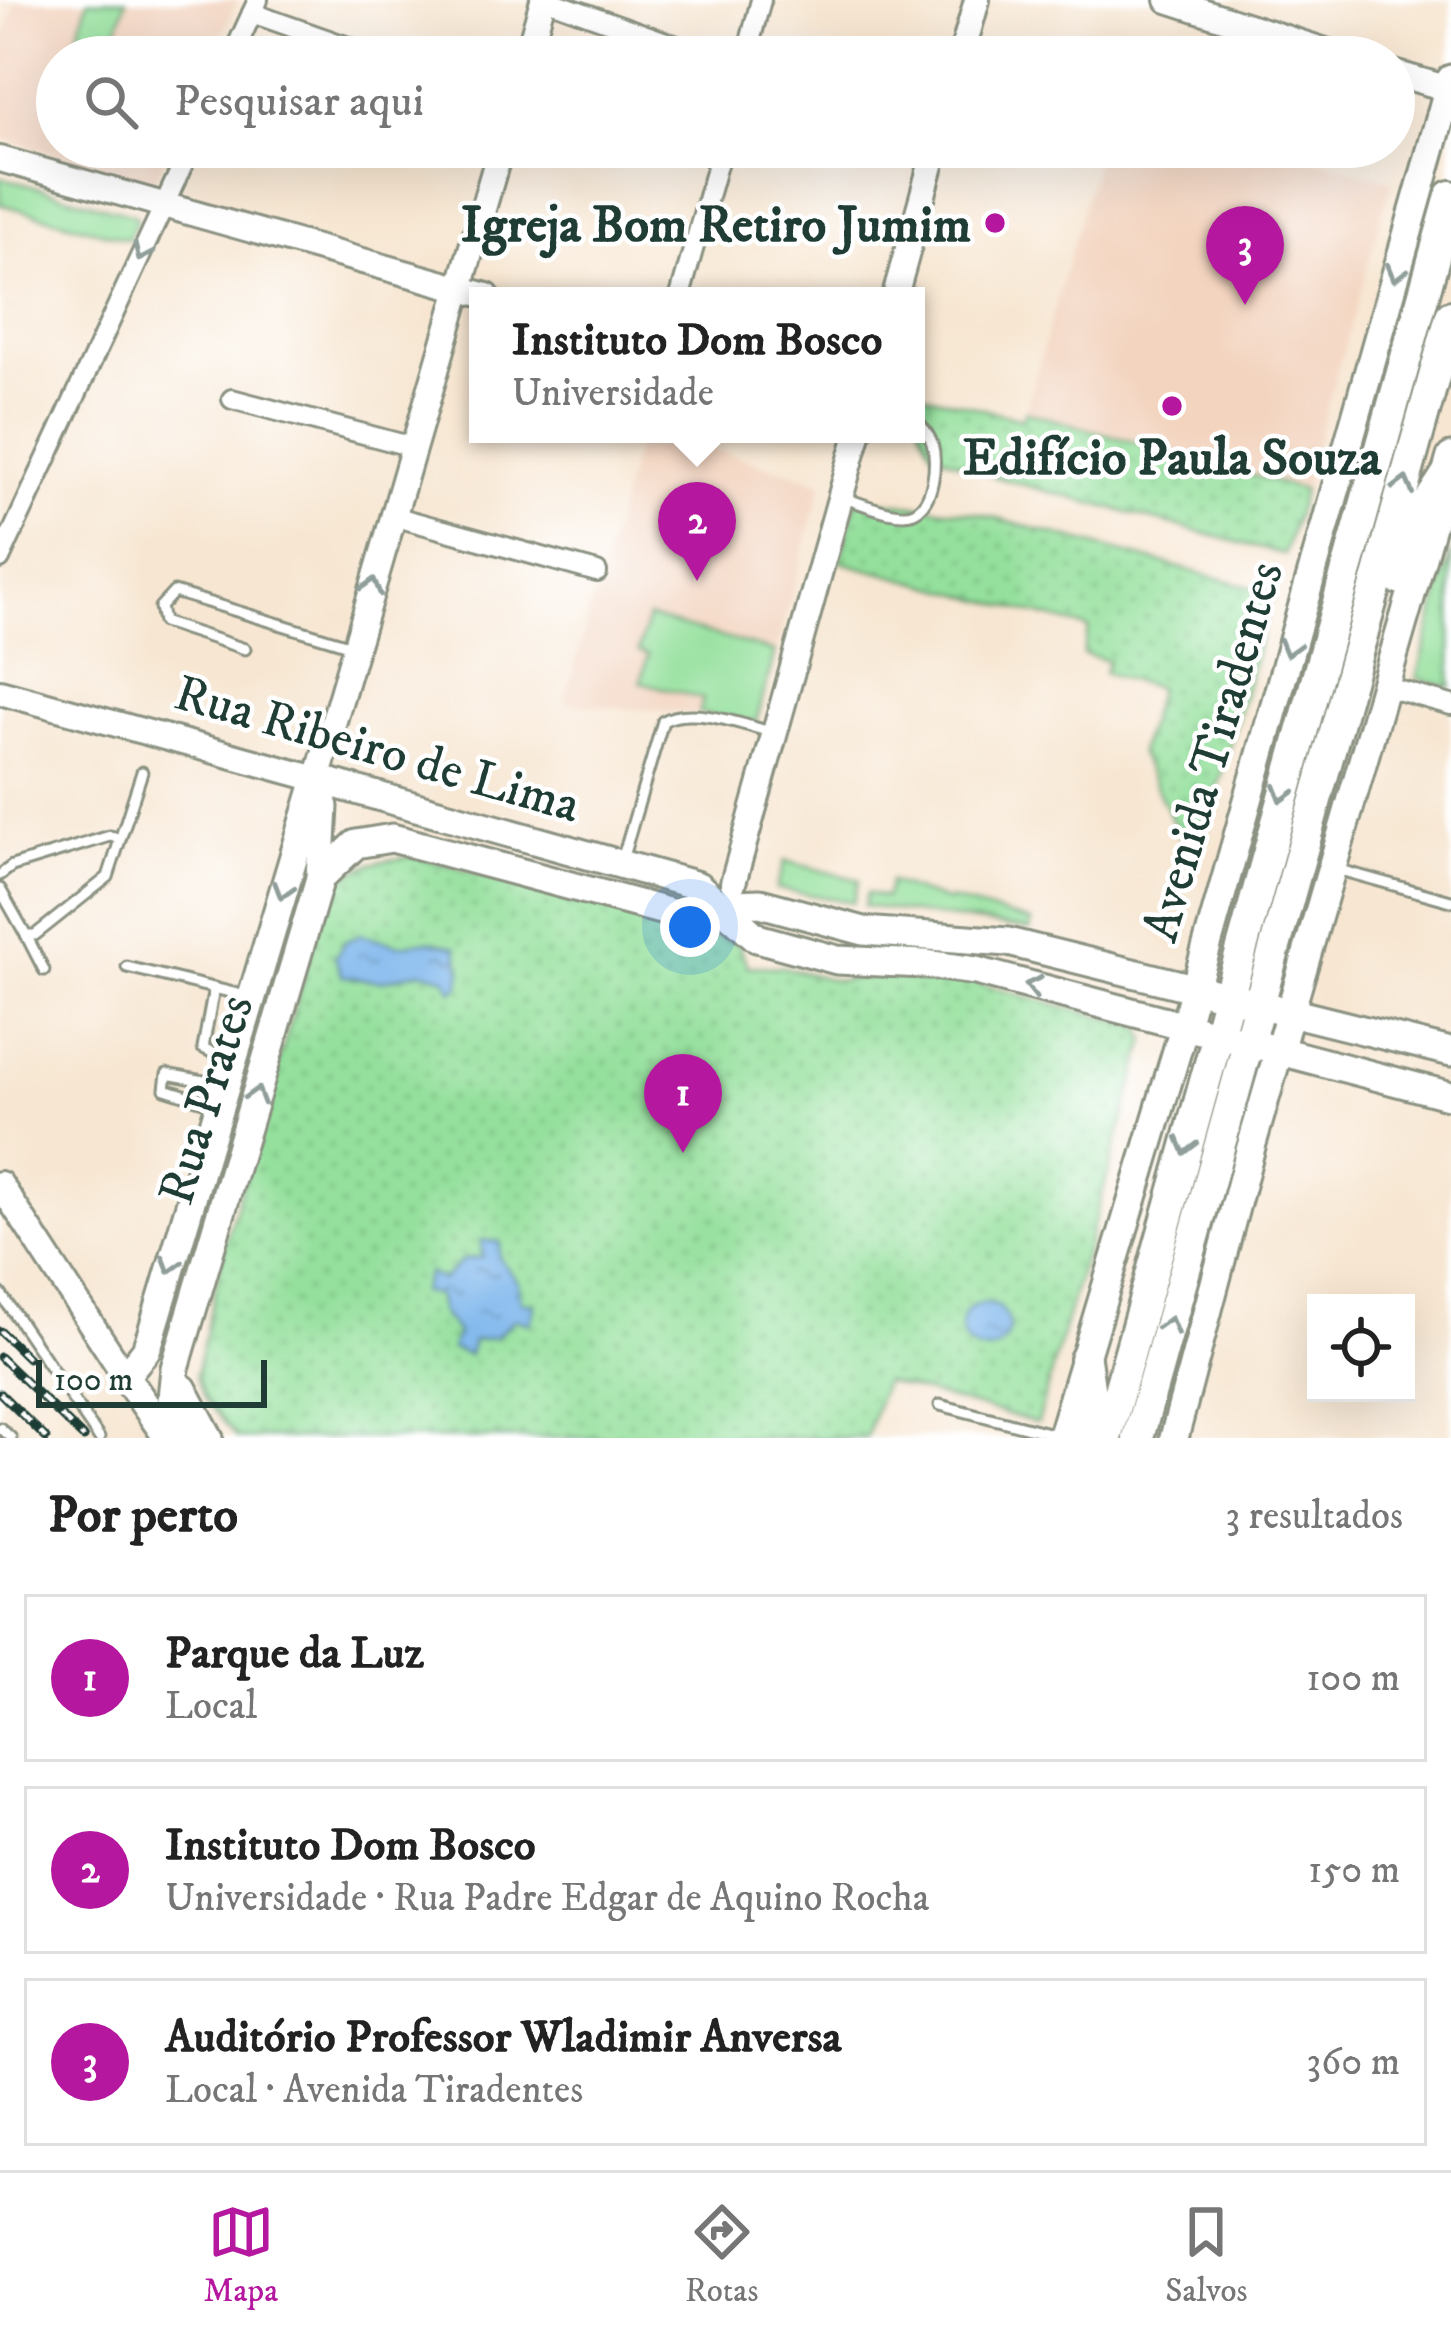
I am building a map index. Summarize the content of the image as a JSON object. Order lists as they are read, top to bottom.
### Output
{
  "streets": {
    "highway": ["Avenida Tiradentes"],
    "main road": ["Rua Ribeiro de Lima", "Rua Prates"]
  },
  "crossings": [
    ["Rua Ribeiro de Lima", "Avenida Tiradentes"],
    ["Rua Ribeiro de Lima", "Rua Prates"]
  ],
  "places": ["Igreja Bom Retiro Jumim", "Edifício Paula Souza"],
  "scale_bar": "100 m",
  "page": {
    "search": "Pesquisar aqui",
    "pins": ["3", "2", "1"],
    "popup": ["Instituto Dom Bosco", "Universidade"],
    "scale": "100 m",
    "heading": ["Por perto", "3 resultados"],
    "list": [
      {
        "mark": "1",
        "name": "Parque da Luz",
        "note": "Local",
        "value": "100 m"
      },
      {
        "mark": "2",
        "name": "Instituto Dom Bosco",
        "note": "Universidade · Rua Padre Edgar de Aquino Rocha",
        "value": "150 m"
      },
      {
        "mark": "3",
        "name": "Auditório Professor Wladimir Anversa",
        "note": "Local · Avenida Tiradentes",
        "value": "360 m"
      }
    ],
    "nav": ["Mapa", "Rotas", "Salvos"]
  }
}
